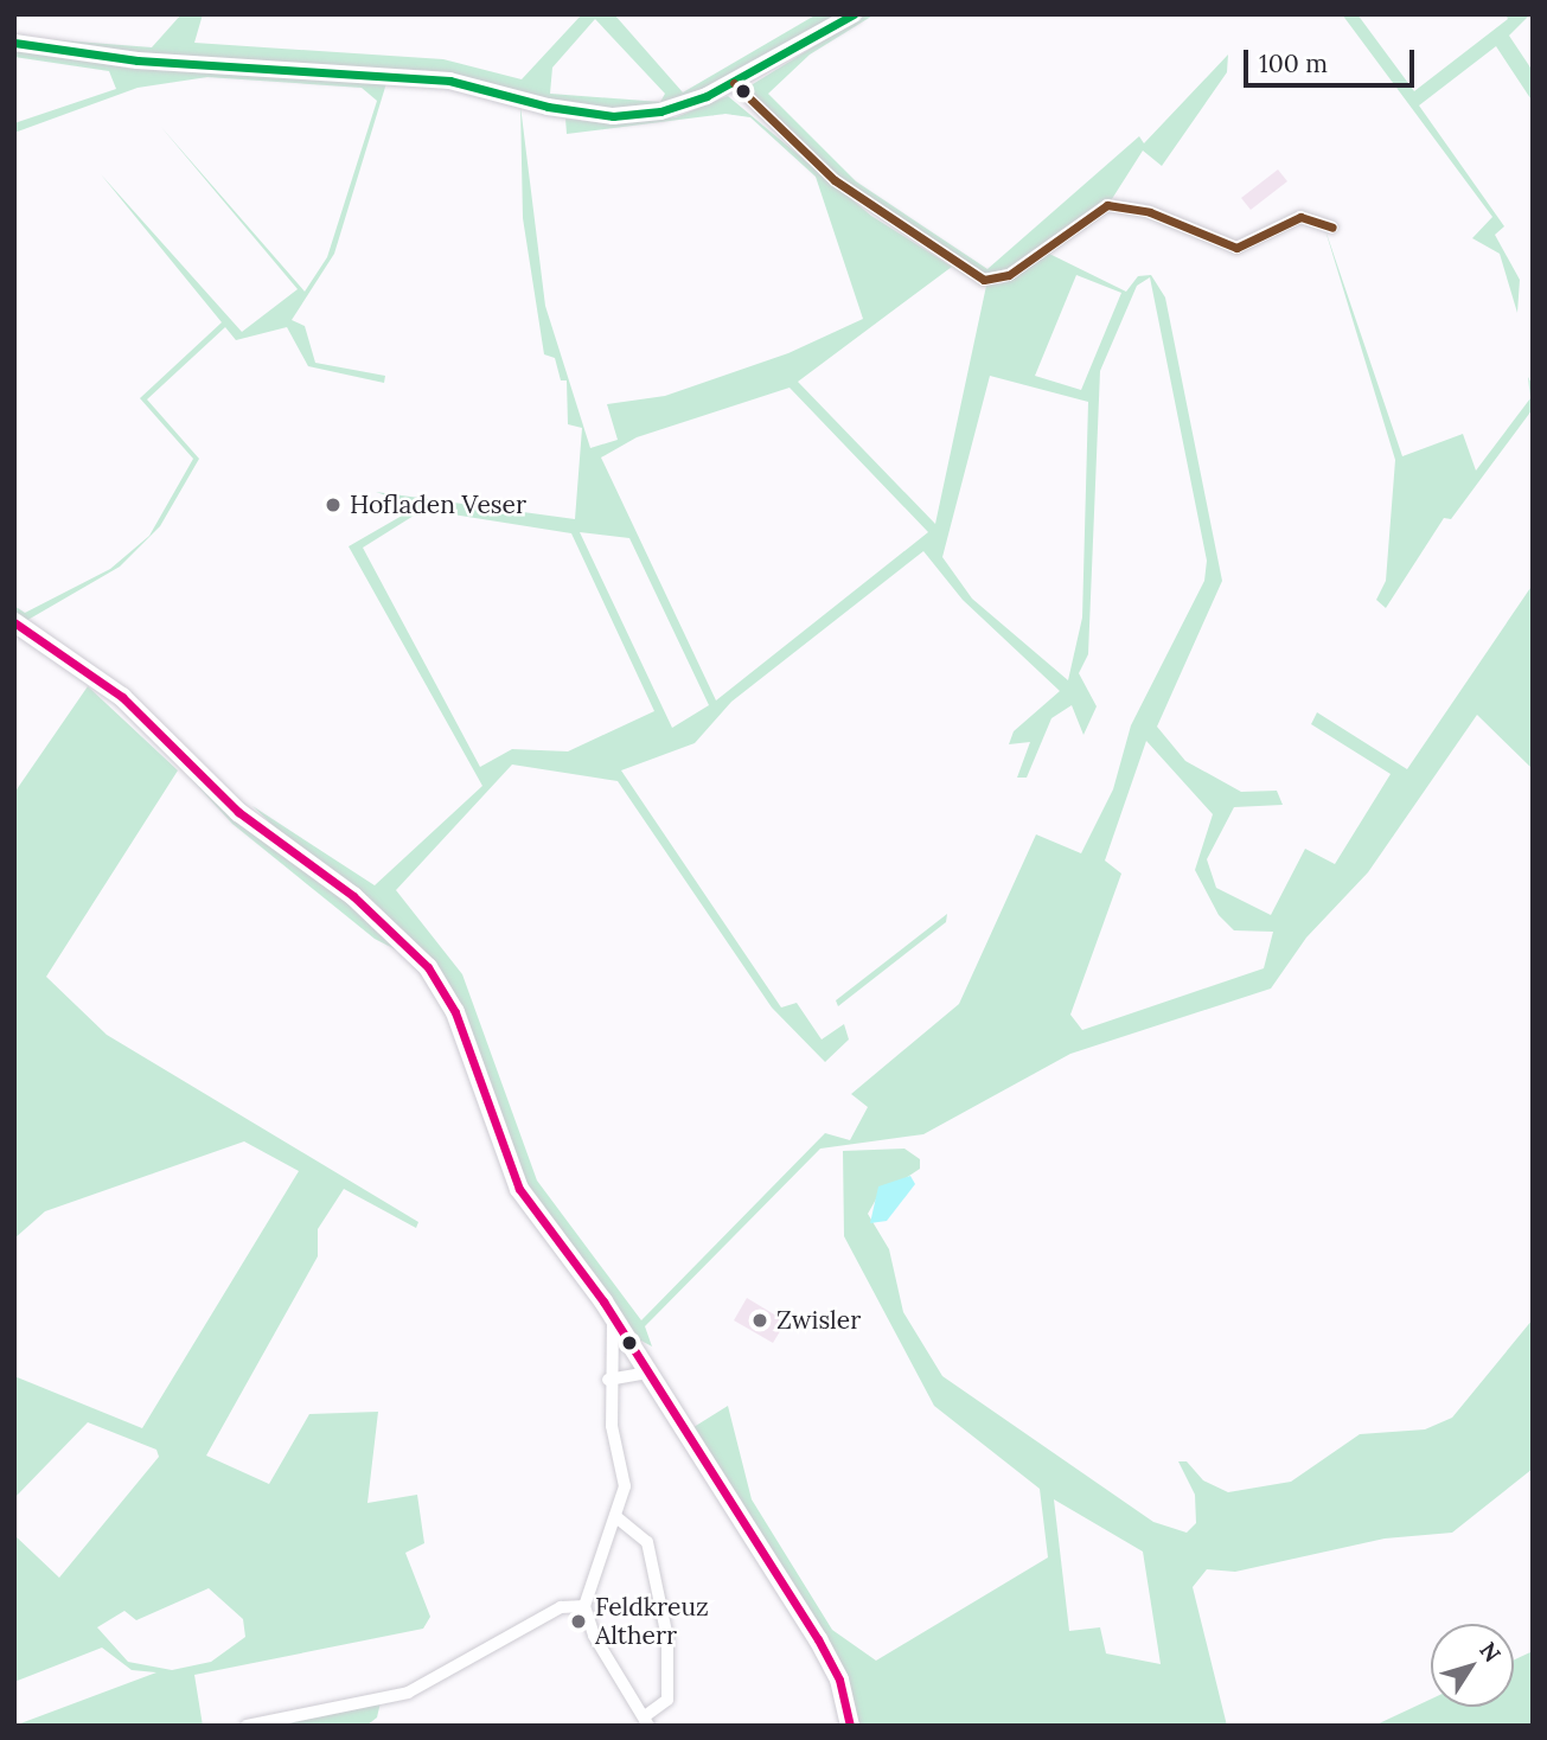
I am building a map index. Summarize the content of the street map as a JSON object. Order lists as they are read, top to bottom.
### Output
{
  "places": ["Hofladen Veser", "Zwisler", "Feldkreuz Altherr"],
  "scale_bar": "100 m",
  "north": "top right"
}
